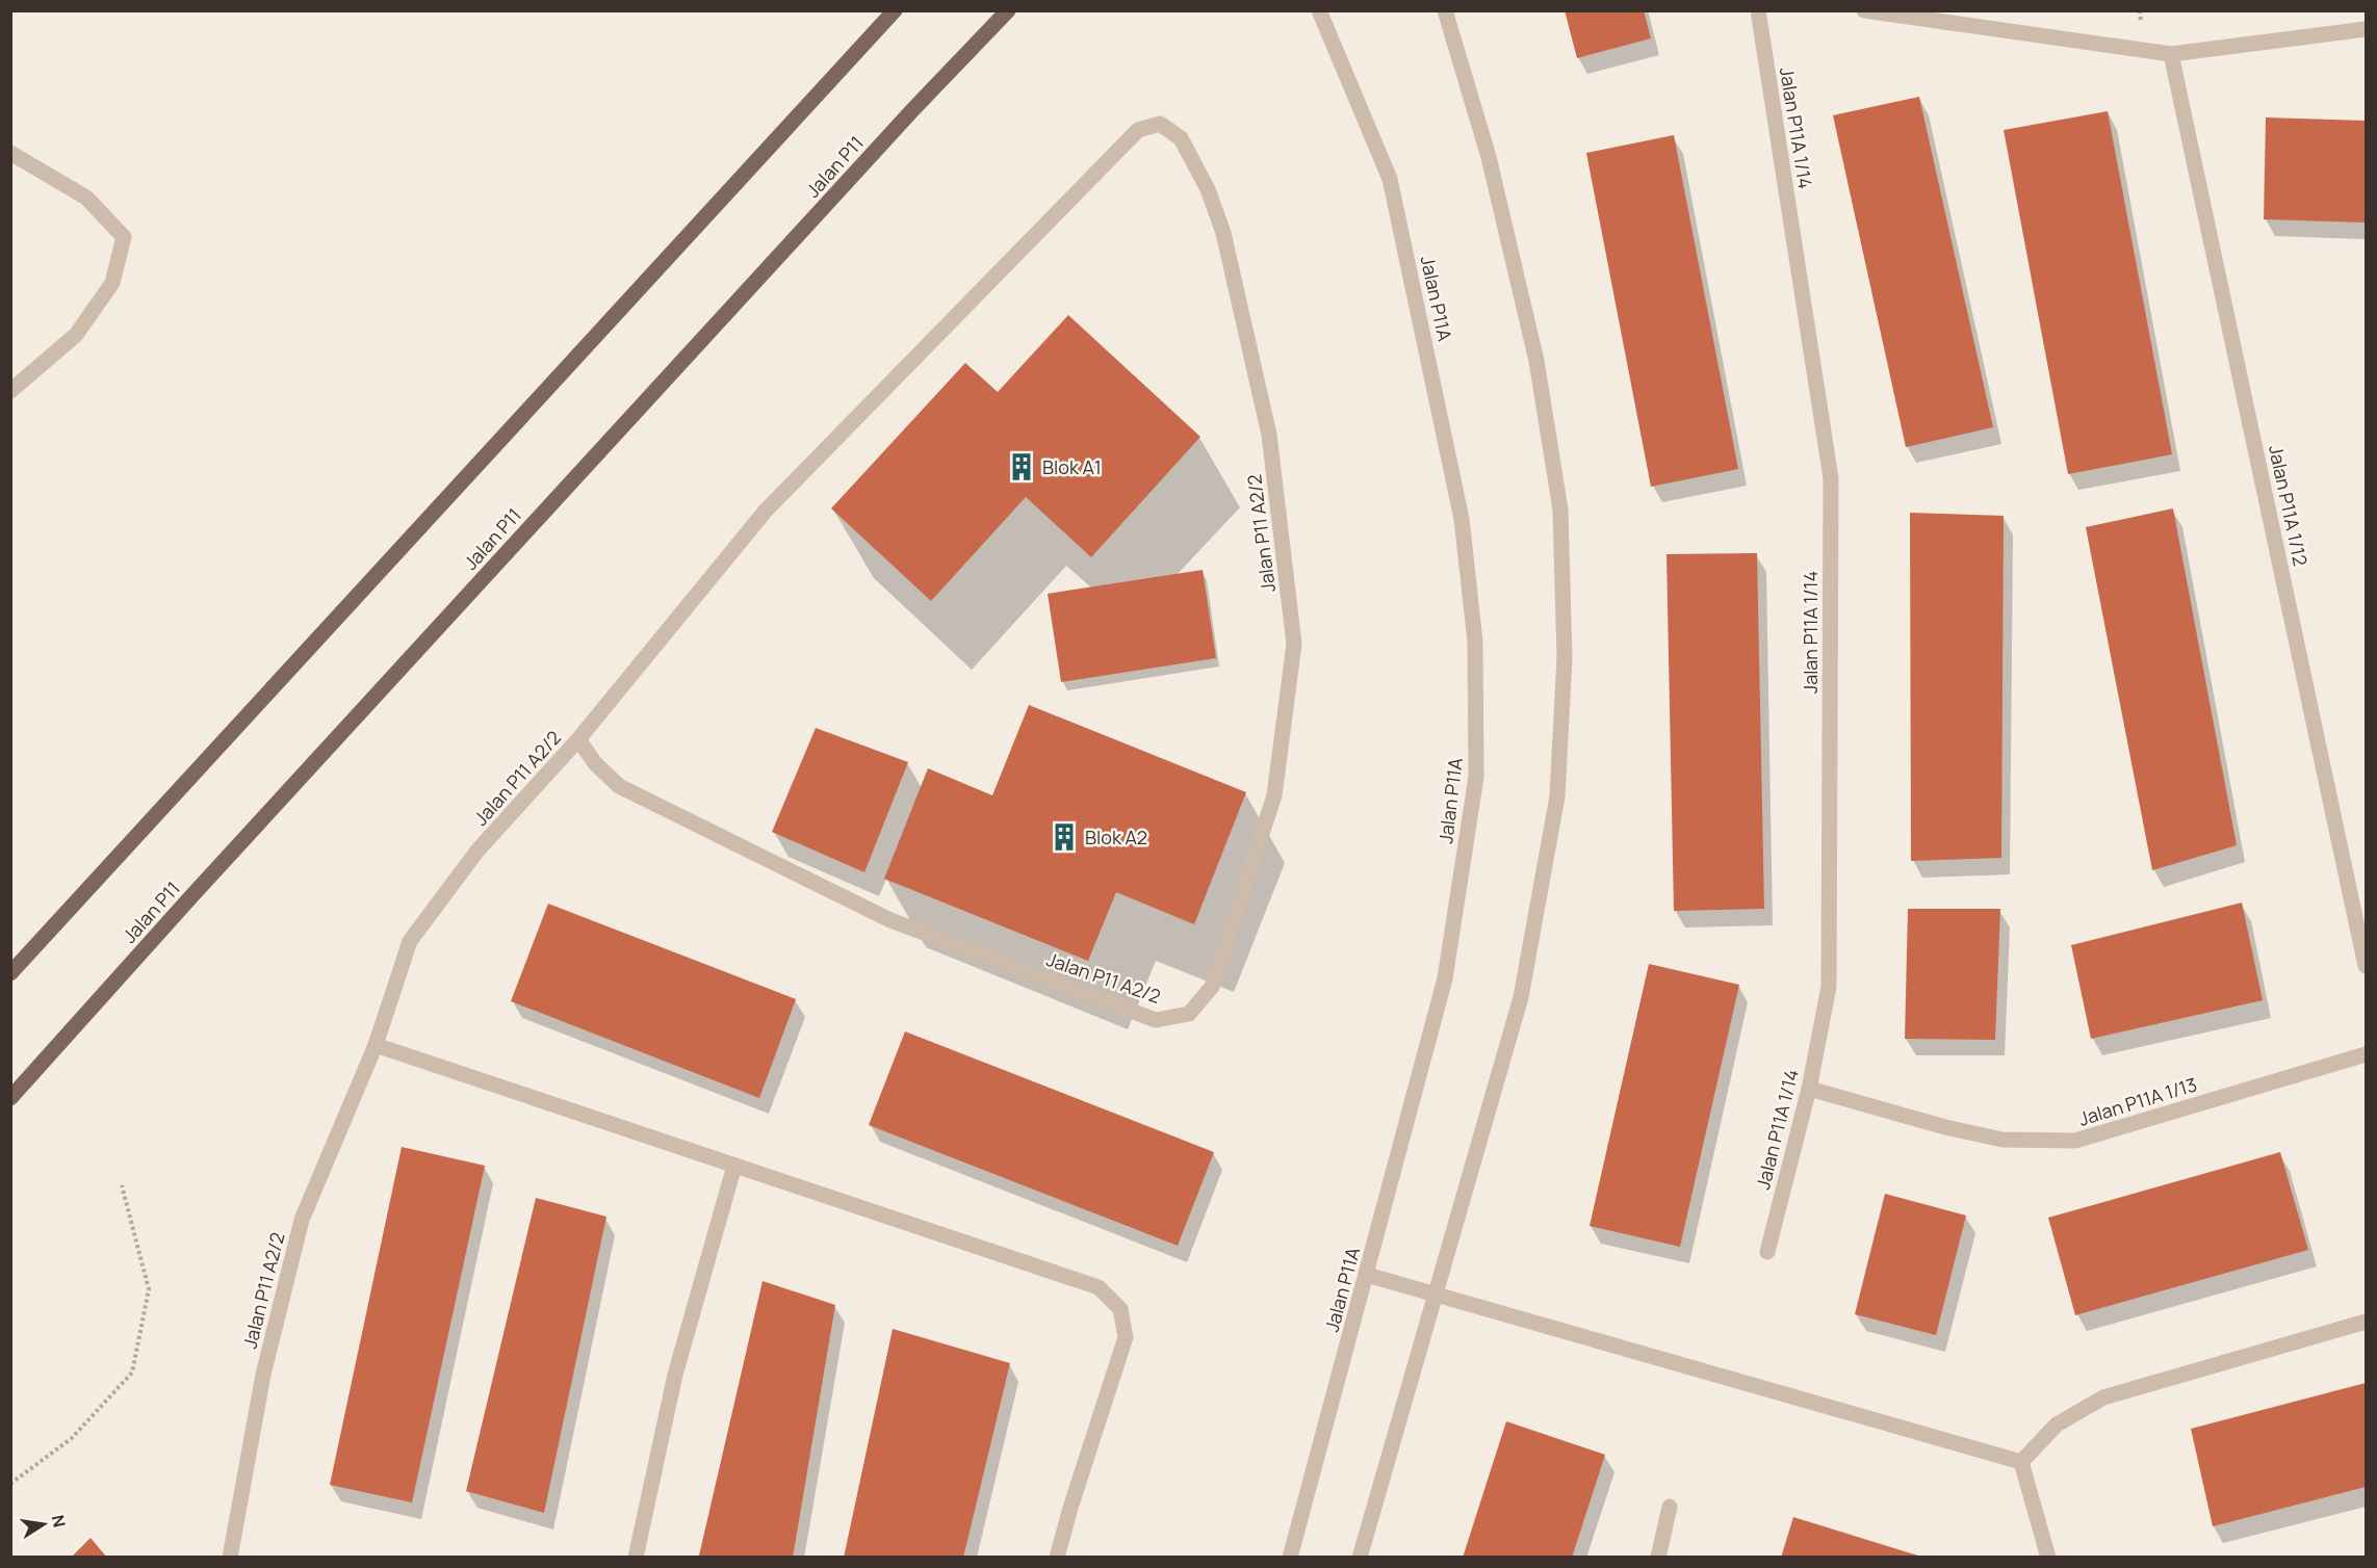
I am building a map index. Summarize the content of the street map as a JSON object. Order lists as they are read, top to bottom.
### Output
{
  "streets": {
    "main road": ["Jalan P11"],
    "street": [
      "Jalan P11A 1/14",
      "Jalan P11A",
      "Jalan P11A 1/12",
      "Jalan P11 A2/2",
      "Jalan P11A 1/13"
    ]
  },
  "crossings": [
    ["Jalan P11A 1/14", "Jalan P11A 1/13"]
  ],
  "places": {
    "building": ["Blok A1", "Blok A2"]
  },
  "north": "right"
}
